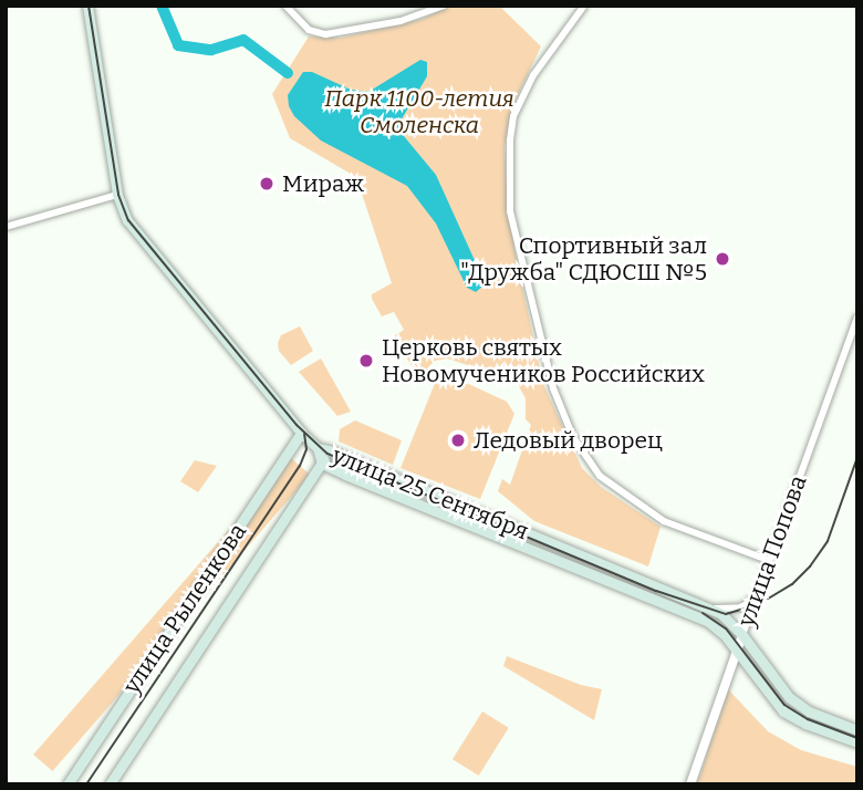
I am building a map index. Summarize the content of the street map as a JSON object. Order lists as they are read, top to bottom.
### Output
{
  "streets": {
    "main road": ["улица 25 Сентября", "улица Рыленкова"],
    "street": ["улица Попова"]
  },
  "crossings": [
    ["улица 25 Сентября", "улица Попова"],
    ["улица 25 Сентября", "улица Рыленкова"]
  ],
  "parks": ["Парк 1100-летия Смоленска"],
  "places": [
    "Мираж",
    "Спортивный зал \"Дружба\" СДЮСШ №5",
    "Церковь святых Новомучеников Российских",
    "Ледовый дворец"
  ]
}
